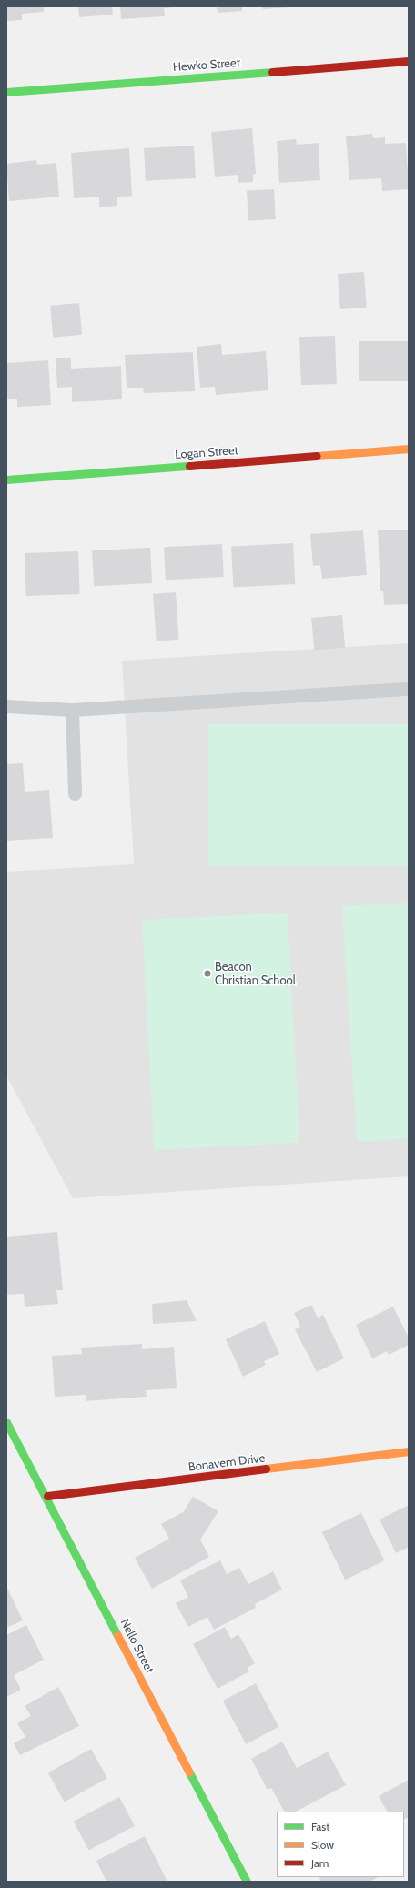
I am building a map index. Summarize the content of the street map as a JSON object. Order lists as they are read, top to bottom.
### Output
{
  "streets": {
    "street": [
      "Hewko Street",
      "Logan Street",
      "Bonavem Drive",
      "Nello Street"
    ]
  },
  "crossings": [
    ["Bonavem Drive", "Nello Street"]
  ],
  "places": ["Beacon Christian School"],
  "legend": ["Fast", "Slow", "Jam"]
}
